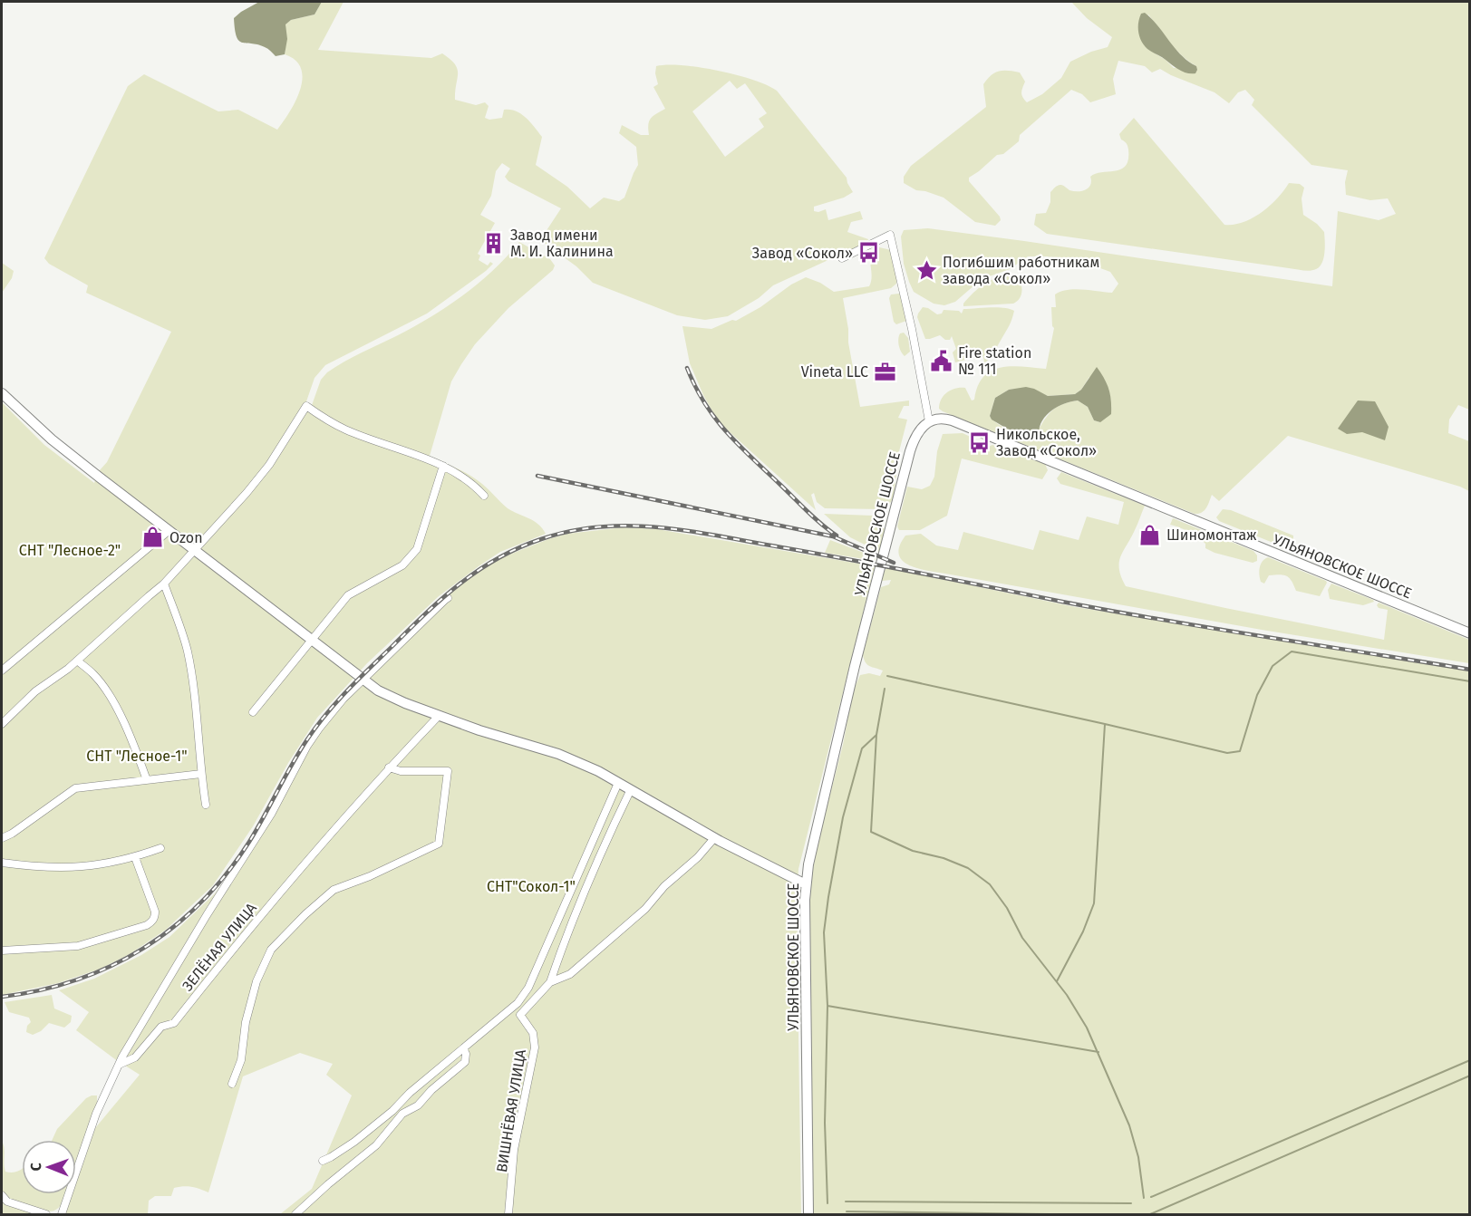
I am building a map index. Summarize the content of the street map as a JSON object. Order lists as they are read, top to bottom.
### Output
{
  "streets": {
    "main road": ["УЛЬЯНОВСКОЕ ШОССЕ"],
    "street": ["ЗЕЛЁНАЯ УЛИЦА", "ВИШНЁВАЯ УЛИЦА"]
  },
  "parks": ["СНТ \"Лесное-2\"", "СНТ \"Лесное-1\"", "СНТ\"Сокол-1\""],
  "places": {
    "building": ["Завод имени М. И. Калинина"],
    "bus stop": ["Завод «Сокол»", "Никольское, Завод «Сокол»"],
    "place": ["Погибшим работникам завода «Сокол»"],
    "public building": ["Fire station № 111"],
    "office": ["Vineta LLC"],
    "shop": ["Шиномонтаж", "Ozon"]
  },
  "north": "left"
}
